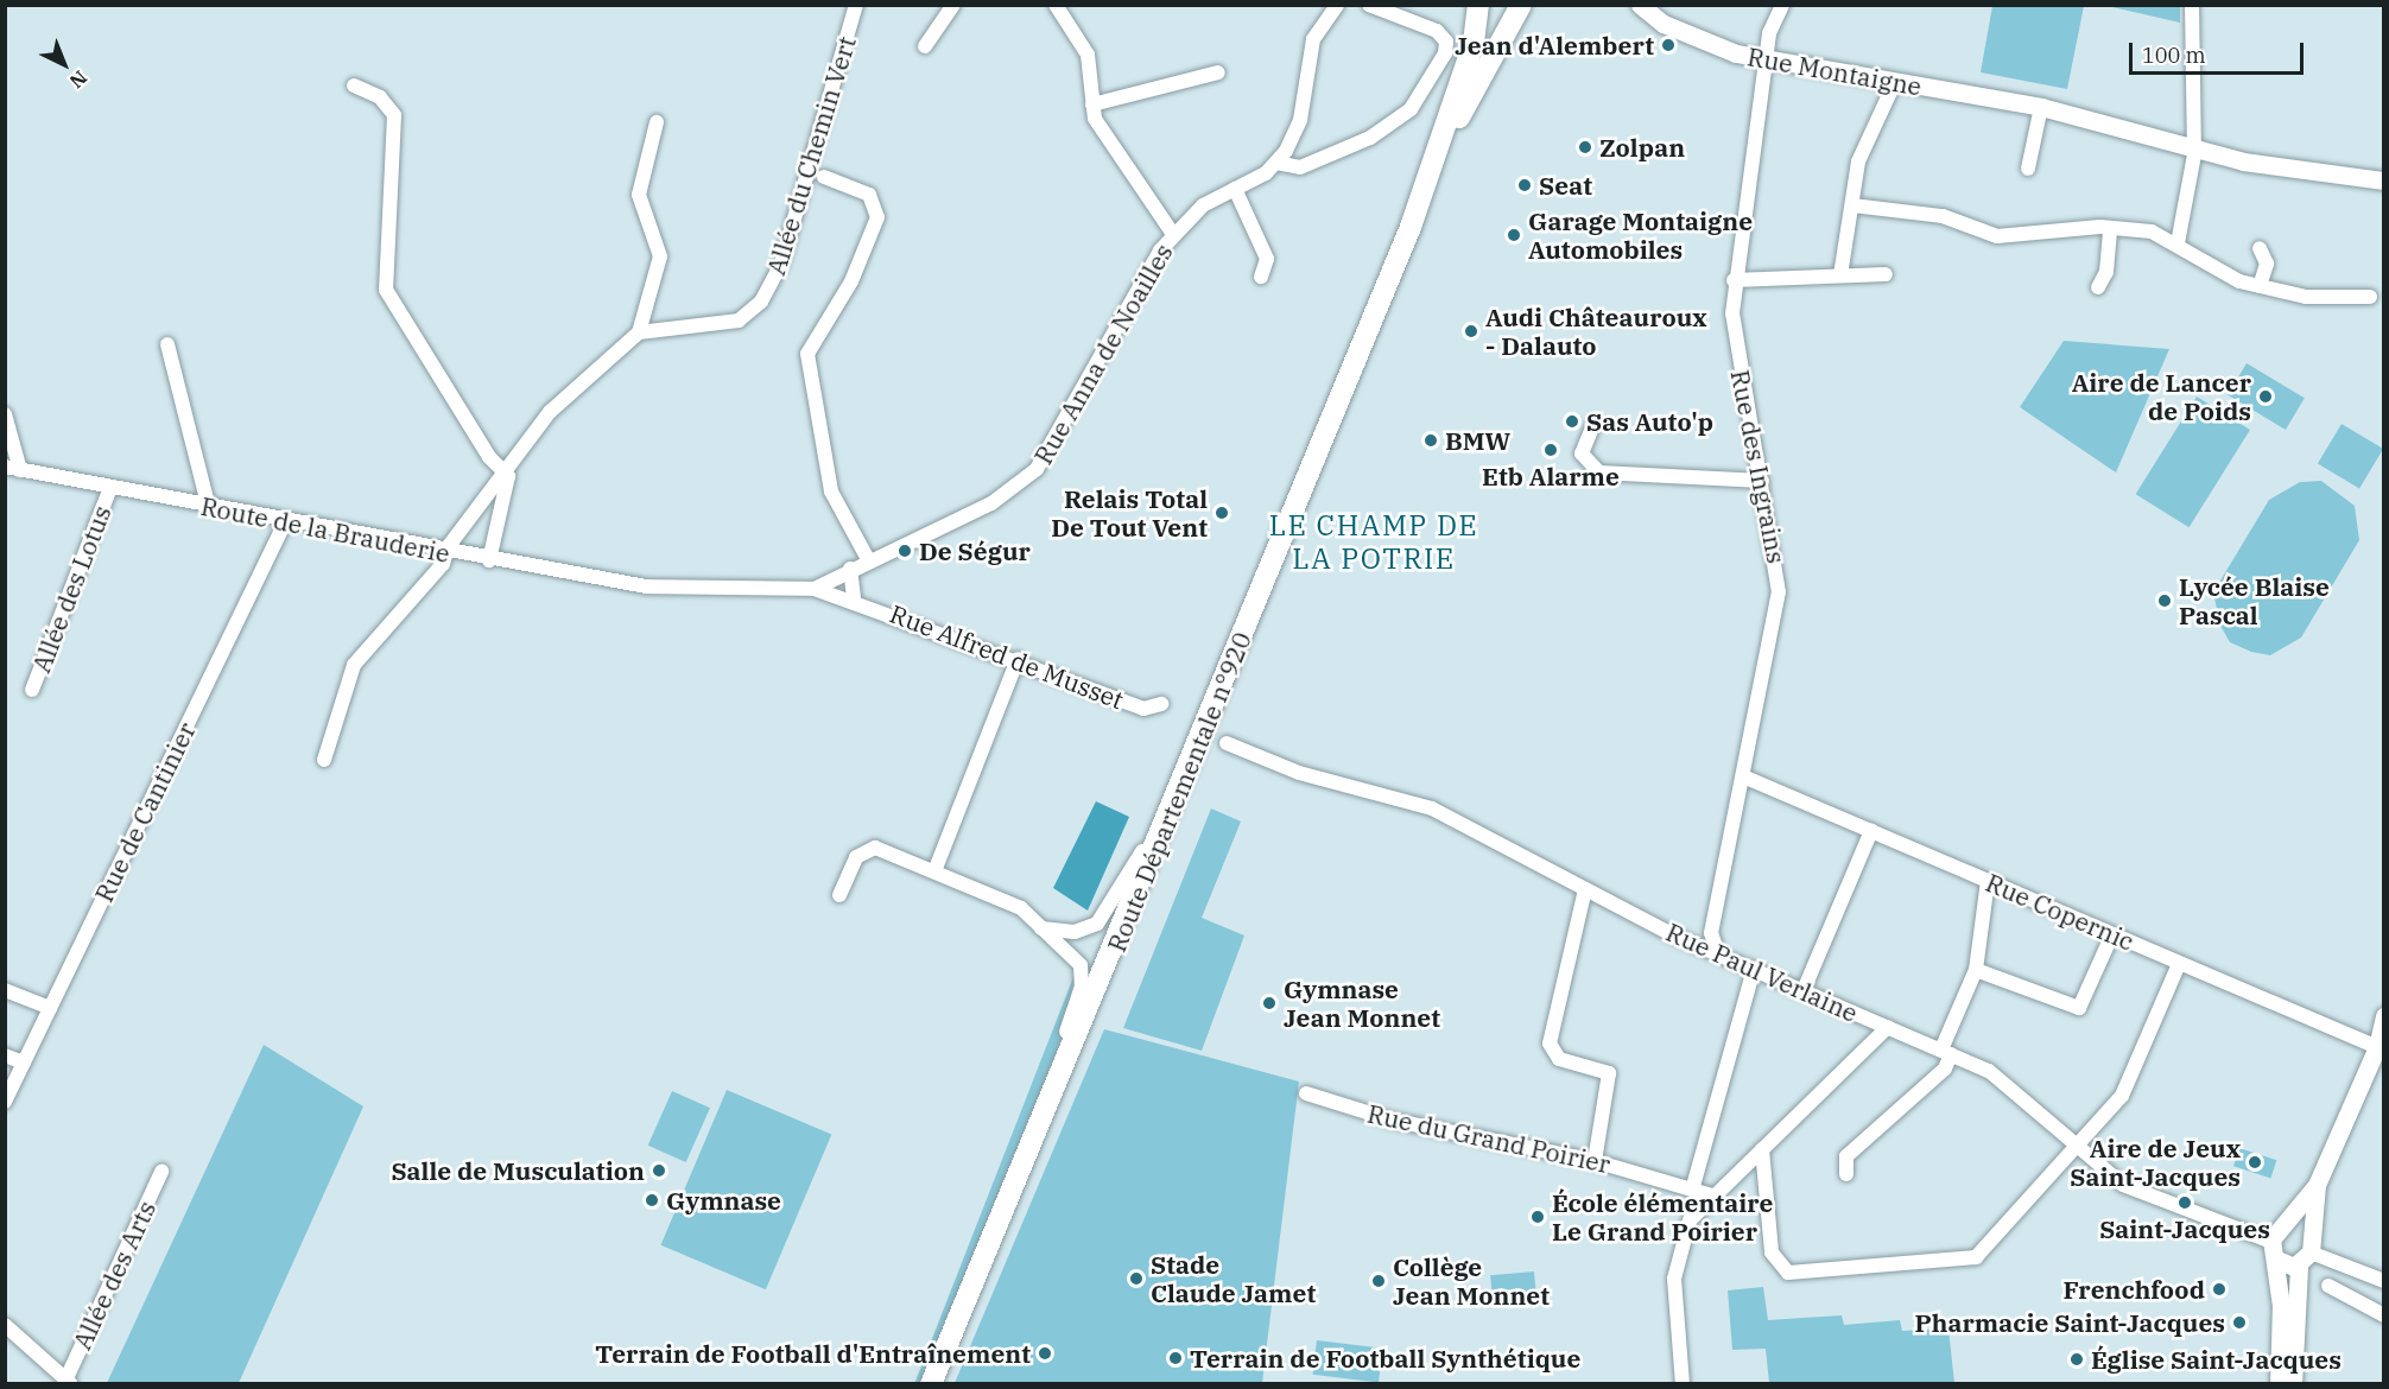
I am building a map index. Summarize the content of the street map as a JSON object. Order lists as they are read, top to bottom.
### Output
{
  "streets": {
    "main road": ["Route Départementale n°920"],
    "street": [
      "Rue Montaigne",
      "Allée du Chemin Vert",
      "Rue Anna de Noailles",
      "Rue des Ingrains",
      "Route de la Brauderie",
      "Allée des Lotus",
      "Rue Alfred de Musset",
      "Rue de Cantinier",
      "Rue Copernic",
      "Rue Paul Verlaine",
      "Rue du Grand Poirier",
      "Allée des Arts"
    ]
  },
  "crossings": [
    ["Rue Montaigne", "Rue des Ingrains"],
    ["Rue Anna de Noailles", "Rue Alfred de Musset"],
    ["Rue des Ingrains", "Rue Copernic"],
    ["Rue des Ingrains", "Rue Paul Verlaine"],
    ["Route de la Brauderie", "Allée des Lotus"],
    ["Route de la Brauderie", "Rue Alfred de Musset"],
    ["Route de la Brauderie", "Rue de Cantinier"]
  ],
  "districts": ["LE CHAMP DE LA POTRIE"],
  "places": [
    "Jean d'Alembert",
    "Zolpan",
    "Seat",
    "Garage Montaigne Automobiles",
    "Audi Châteauroux - Dalauto",
    "Aire de Lancer de Poids",
    "Sas Auto'p",
    "BMW",
    "Etb Alarme",
    "Relais Total De Tout Vent",
    "De Ségur",
    "Lycée Blaise Pascal",
    "Gymnase Jean Monnet",
    "Aire de Jeux Saint-Jacques",
    "Salle de Musculation",
    "Gymnase",
    "Saint-Jacques",
    "École élémentaire Le Grand Poirier",
    "Stade Claude Jamet",
    "Collège Jean Monnet",
    "Frenchfood",
    "Pharmacie Saint-Jacques",
    "Terrain de Football d'Entraînement",
    "Terrain de Football Synthétique",
    "Église Saint-Jacques"
  ],
  "scale_bar": "100 m",
  "north": "bottom right"
}
